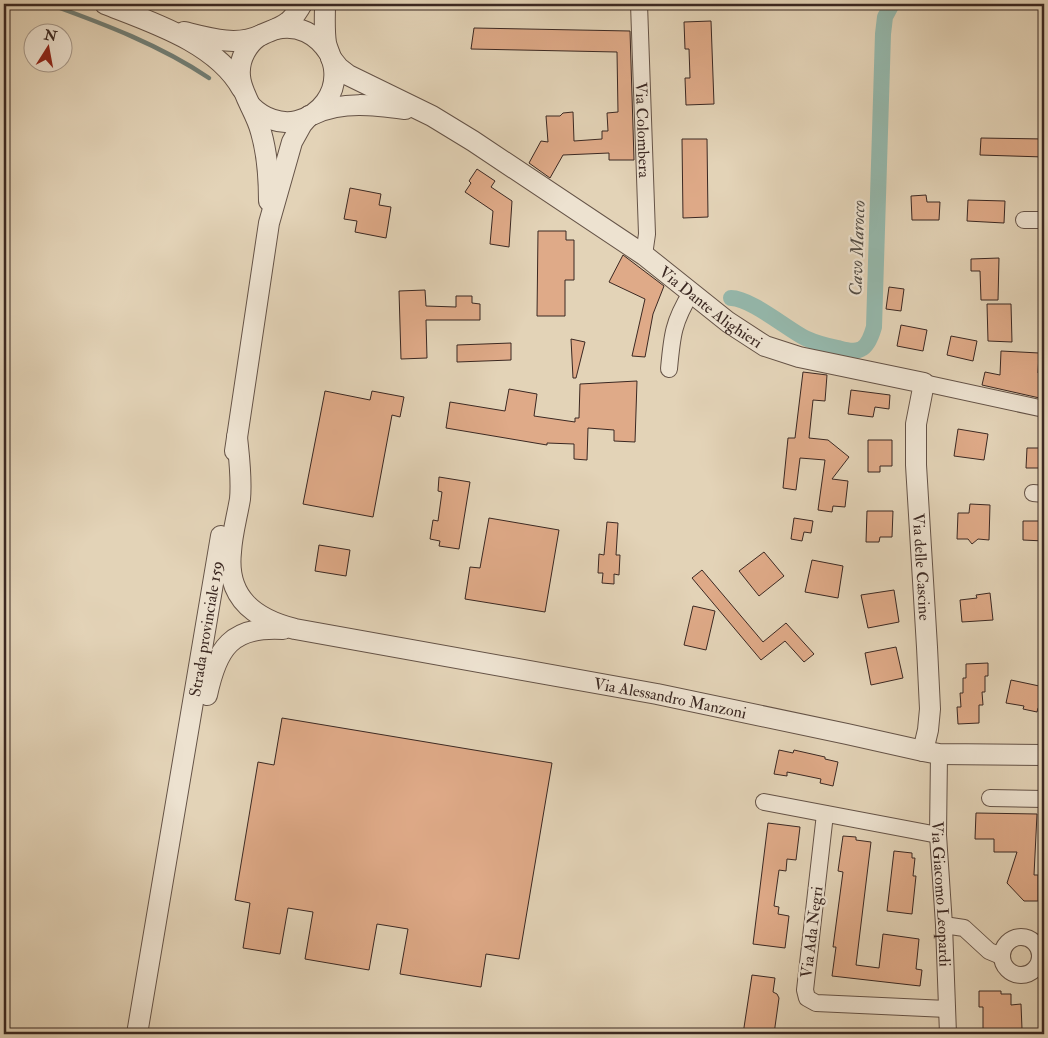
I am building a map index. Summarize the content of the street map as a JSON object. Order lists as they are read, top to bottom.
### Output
{
  "streets": {
    "street": [
      "Via Colombera",
      "Via Dante Alighieri",
      "Via delle Cascine",
      "Strada provinciale 159",
      "Via Alessandro Manzoni",
      "Via Giacomo Leopardi",
      "Via Ada Negri"
    ]
  },
  "crossings": [
    ["Via Colombera", "Via Dante Alighieri"],
    ["Via Dante Alighieri", "Via delle Cascine"],
    ["Via Dante Alighieri", "Strada provinciale 159"],
    ["Via delle Cascine", "Via Alessandro Manzoni"],
    ["Via delle Cascine", "Via Giacomo Leopardi"],
    ["Via Alessandro Manzoni", "Via Giacomo Leopardi"],
    ["Via Giacomo Leopardi", "Via Ada Negri"]
  ],
  "water": ["Cavo Marocco"],
  "north": "top"
}
